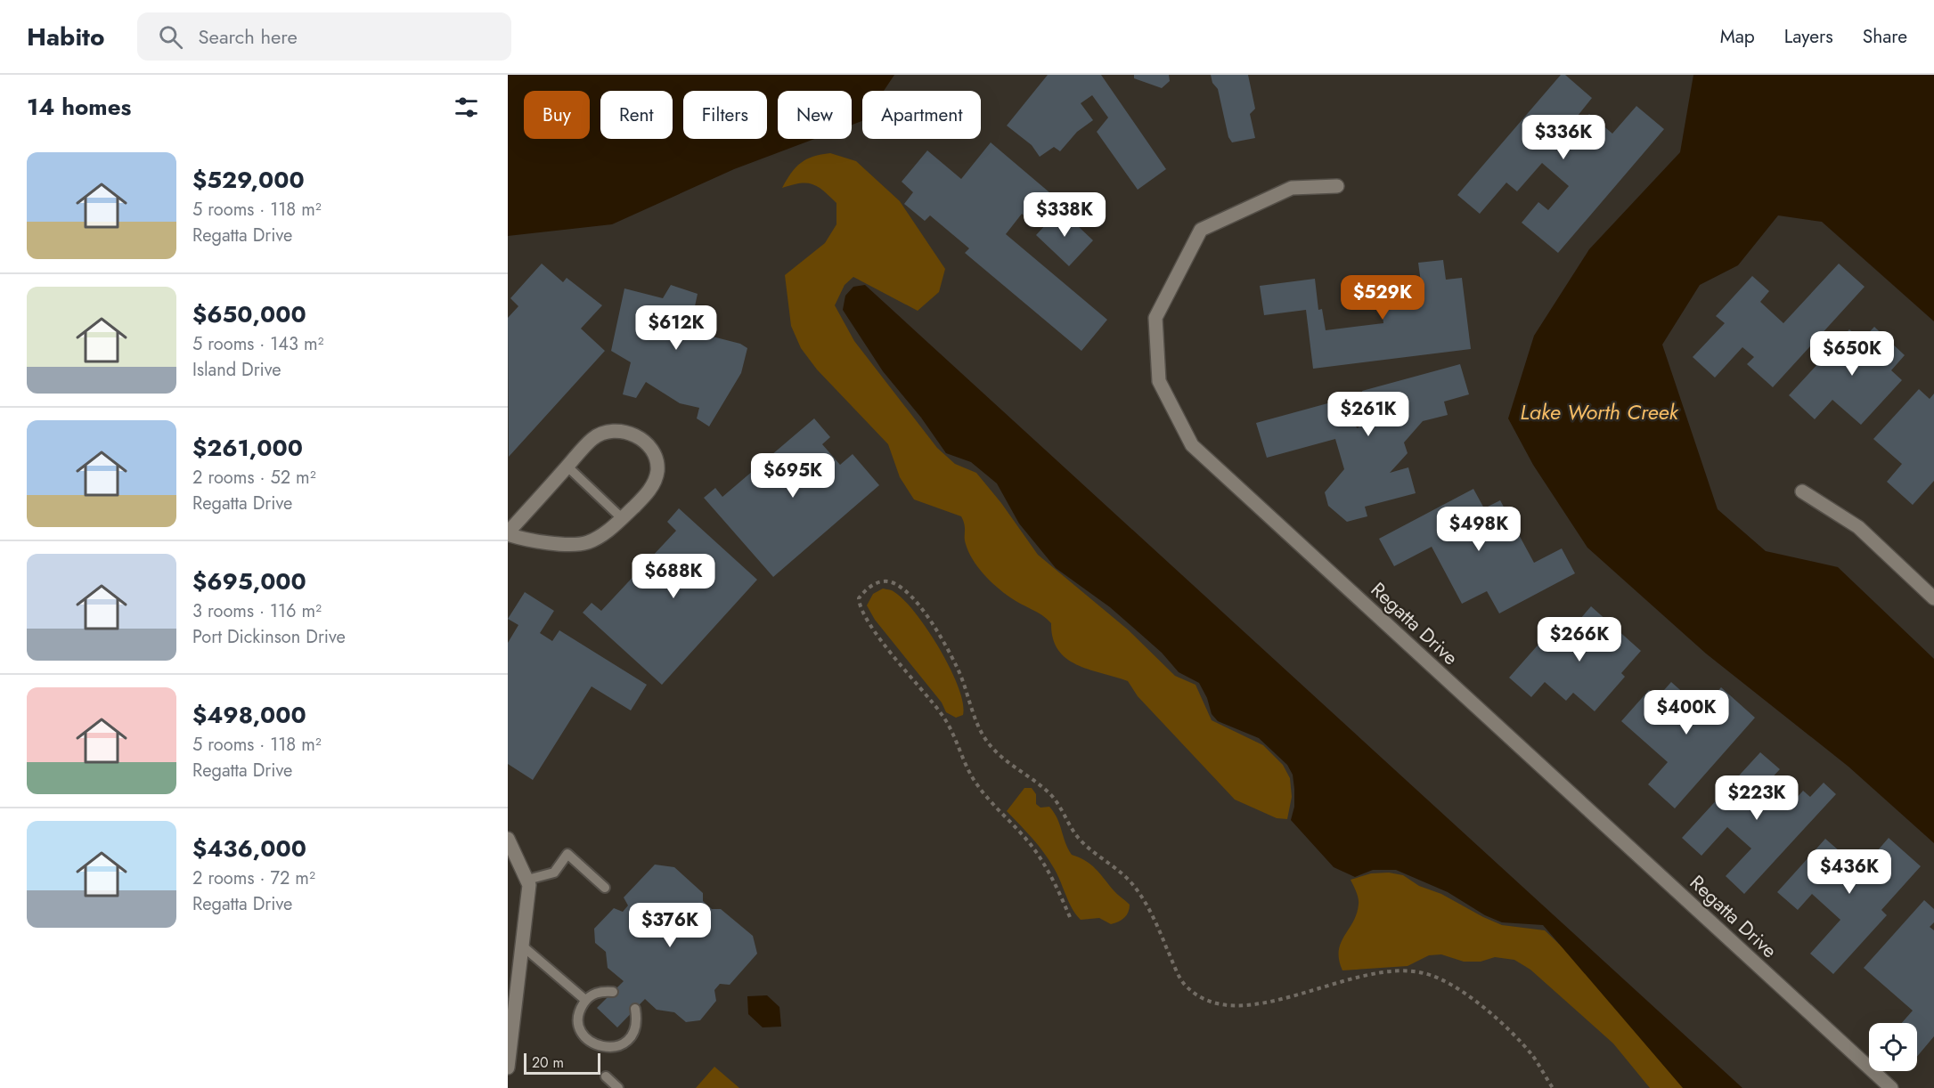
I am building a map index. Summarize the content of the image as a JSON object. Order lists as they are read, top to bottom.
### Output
{
  "streets": {
    "street": ["Regatta Drive"]
  },
  "water": ["Lake Worth Creek"],
  "scale_bar": "20 m",
  "page": {
    "header": "Habito",
    "search": "Search here",
    "nav": ["Map", "Layers", "Share"],
    "heading": "14 homes",
    "chip": [
      "Buy",
      "Rent",
      "Filters",
      "New",
      "Apartment"
    ],
    "price": [
      "$336K",
      "$338K",
      "$529K",
      "$612K",
      "$650K",
      "$261K",
      "$695K",
      "$498K",
      "$688K",
      "$266K",
      "$400K",
      "$223K",
      "$436K",
      "$376K"
    ],
    "list": [
      {
        "name": "$529,000",
        "note": "5 rooms · 118 m² · Regatta Drive"
      },
      {
        "name": "$650,000",
        "note": "5 rooms · 143 m² · Island Drive"
      },
      {
        "name": "$261,000",
        "note": "2 rooms · 52 m² · Regatta Drive"
      },
      {
        "name": "$695,000",
        "note": "3 rooms · 116 m² · Port Dickinson Drive"
      },
      {
        "name": "$498,000",
        "note": "5 rooms · 118 m² · Regatta Drive"
      },
      {
        "name": "$436,000",
        "note": "2 rooms · 72 m² · Regatta Drive"
      }
    ],
    "scale": "20 m"
  }
}
